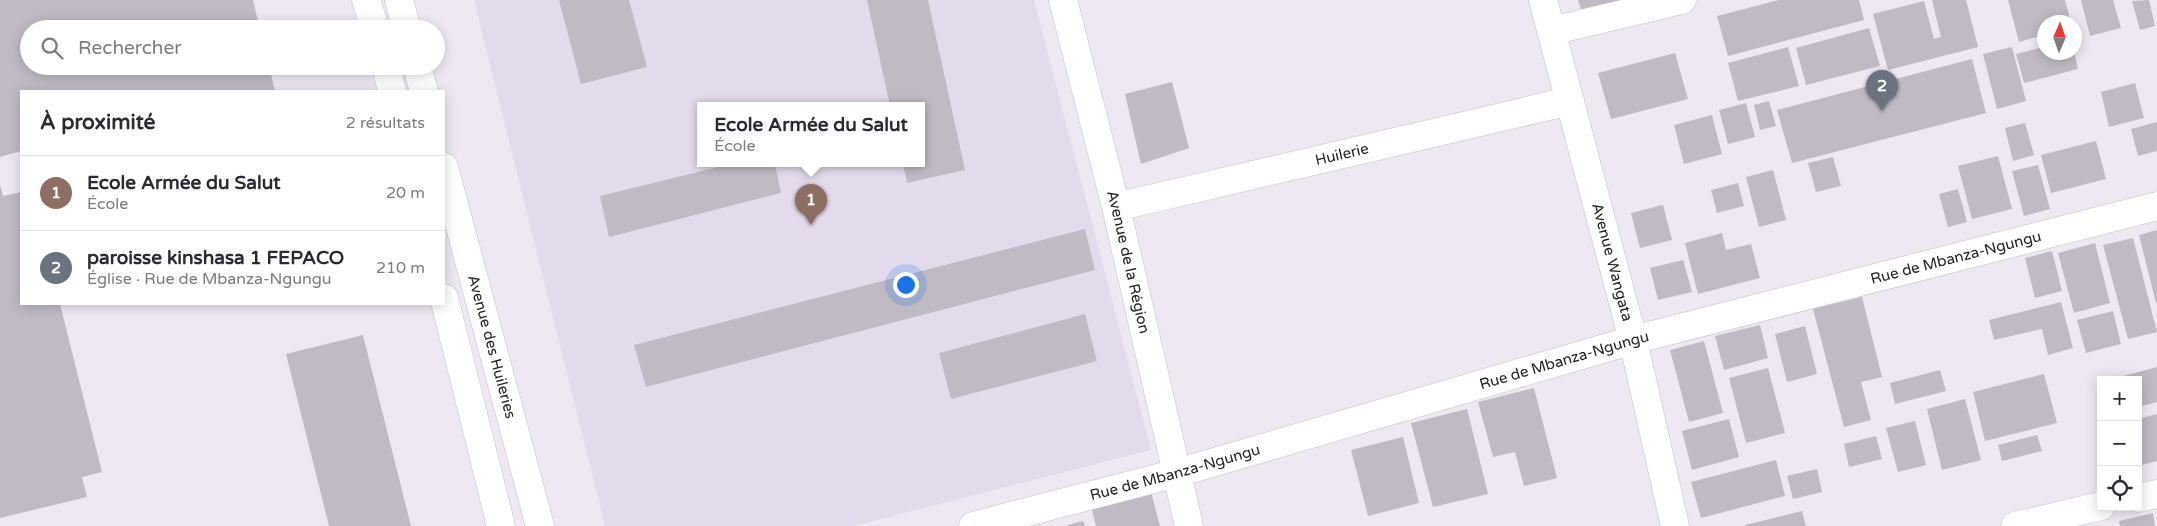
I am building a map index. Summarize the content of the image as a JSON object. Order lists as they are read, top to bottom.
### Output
{
  "streets": {
    "street": [
      "Huilerie",
      "Rue de Mbanza-Ngungu",
      "Avenue de la Région",
      "Avenue Wangata",
      "Avenue des Huileries"
    ]
  },
  "crossings": [
    ["Huilerie", "Avenue de la Région"],
    ["Huilerie", "Avenue Wangata"],
    ["Rue de Mbanza-Ngungu", "Avenue de la Région"],
    ["Rue de Mbanza-Ngungu", "Avenue Wangata"]
  ],
  "north": "top",
  "page": {
    "search": "Rechercher",
    "pins": ["2", "1"],
    "heading": ["À proximité", "2 résultats"],
    "popup": ["Ecole Armée du Salut", "École"],
    "list": [
      {
        "mark": "1",
        "name": "Ecole Armée du Salut",
        "note": "École",
        "value": "20 m"
      },
      {
        "mark": "2",
        "name": "paroisse kinshasa 1 FEPACO",
        "note": "Église · Rue de Mbanza-Ngungu",
        "value": "210 m"
      }
    ],
    "map_buttons": ["+", "−"]
  }
}
